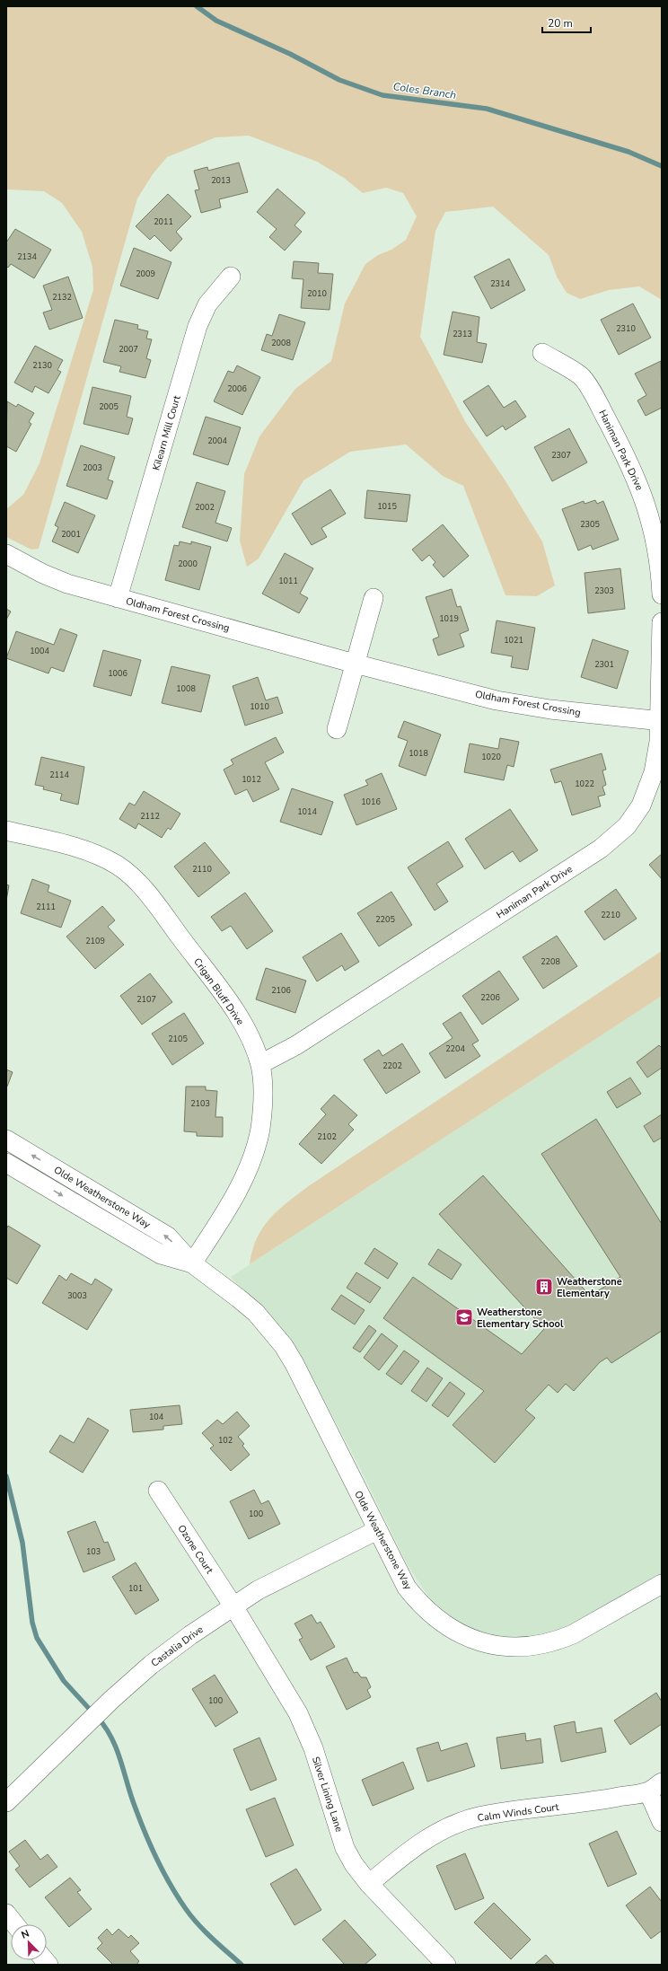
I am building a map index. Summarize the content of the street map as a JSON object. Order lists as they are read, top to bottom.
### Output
{
  "streets": {
    "street": [
      "Kilearn Mill Court",
      "Haniman Park Drive",
      "Oldham Forest Crossing",
      "Crigan Bluff Drive",
      "Olde Weatherstone Way",
      "Ozone Court",
      "Castalia Drive",
      "Silver Lining Lane",
      "Calm Winds Court"
    ]
  },
  "crossings": [
    ["Kilearn Mill Court", "Oldham Forest Crossing"],
    ["Haniman Park Drive", "Oldham Forest Crossing"],
    ["Haniman Park Drive", "Crigan Bluff Drive"],
    ["Crigan Bluff Drive", "Olde Weatherstone Way"],
    ["Olde Weatherstone Way", "Castalia Drive"],
    ["Ozone Court", "Castalia Drive"],
    ["Ozone Court", "Silver Lining Lane"],
    ["Castalia Drive", "Silver Lining Lane"],
    ["Silver Lining Lane", "Calm Winds Court"]
  ],
  "water": ["Coles Branch"],
  "places": {
    "building": ["Weatherstone Elementary"],
    "school or university": ["Weatherstone Elementary School"]
  },
  "house_numbers": [
    "2013",
    "2011",
    "2134",
    "2009",
    "2314",
    "2010",
    "2132",
    "2310",
    "2313",
    "2008",
    "2007",
    "2130",
    "2006",
    "2005",
    "2004",
    "2307",
    "2003",
    "1015",
    "2002",
    "2305",
    "2001",
    "2000",
    "1011",
    "2303",
    "1019",
    "1021",
    "1004",
    "2301",
    "1006",
    "1008",
    "1010",
    "1018",
    "1020",
    "2114",
    "1012",
    "1022",
    "1016",
    "1014",
    "2112",
    "2110",
    "2111",
    "2210",
    "2205",
    "2109",
    "2208",
    "2106",
    "2206",
    "2107",
    "2105",
    "2204",
    "2202",
    "2103",
    "2102",
    "3003",
    "104",
    "102",
    "100",
    "103",
    "101",
    "100"
  ],
  "scale_bar": "20 m",
  "north": "top left"
}
